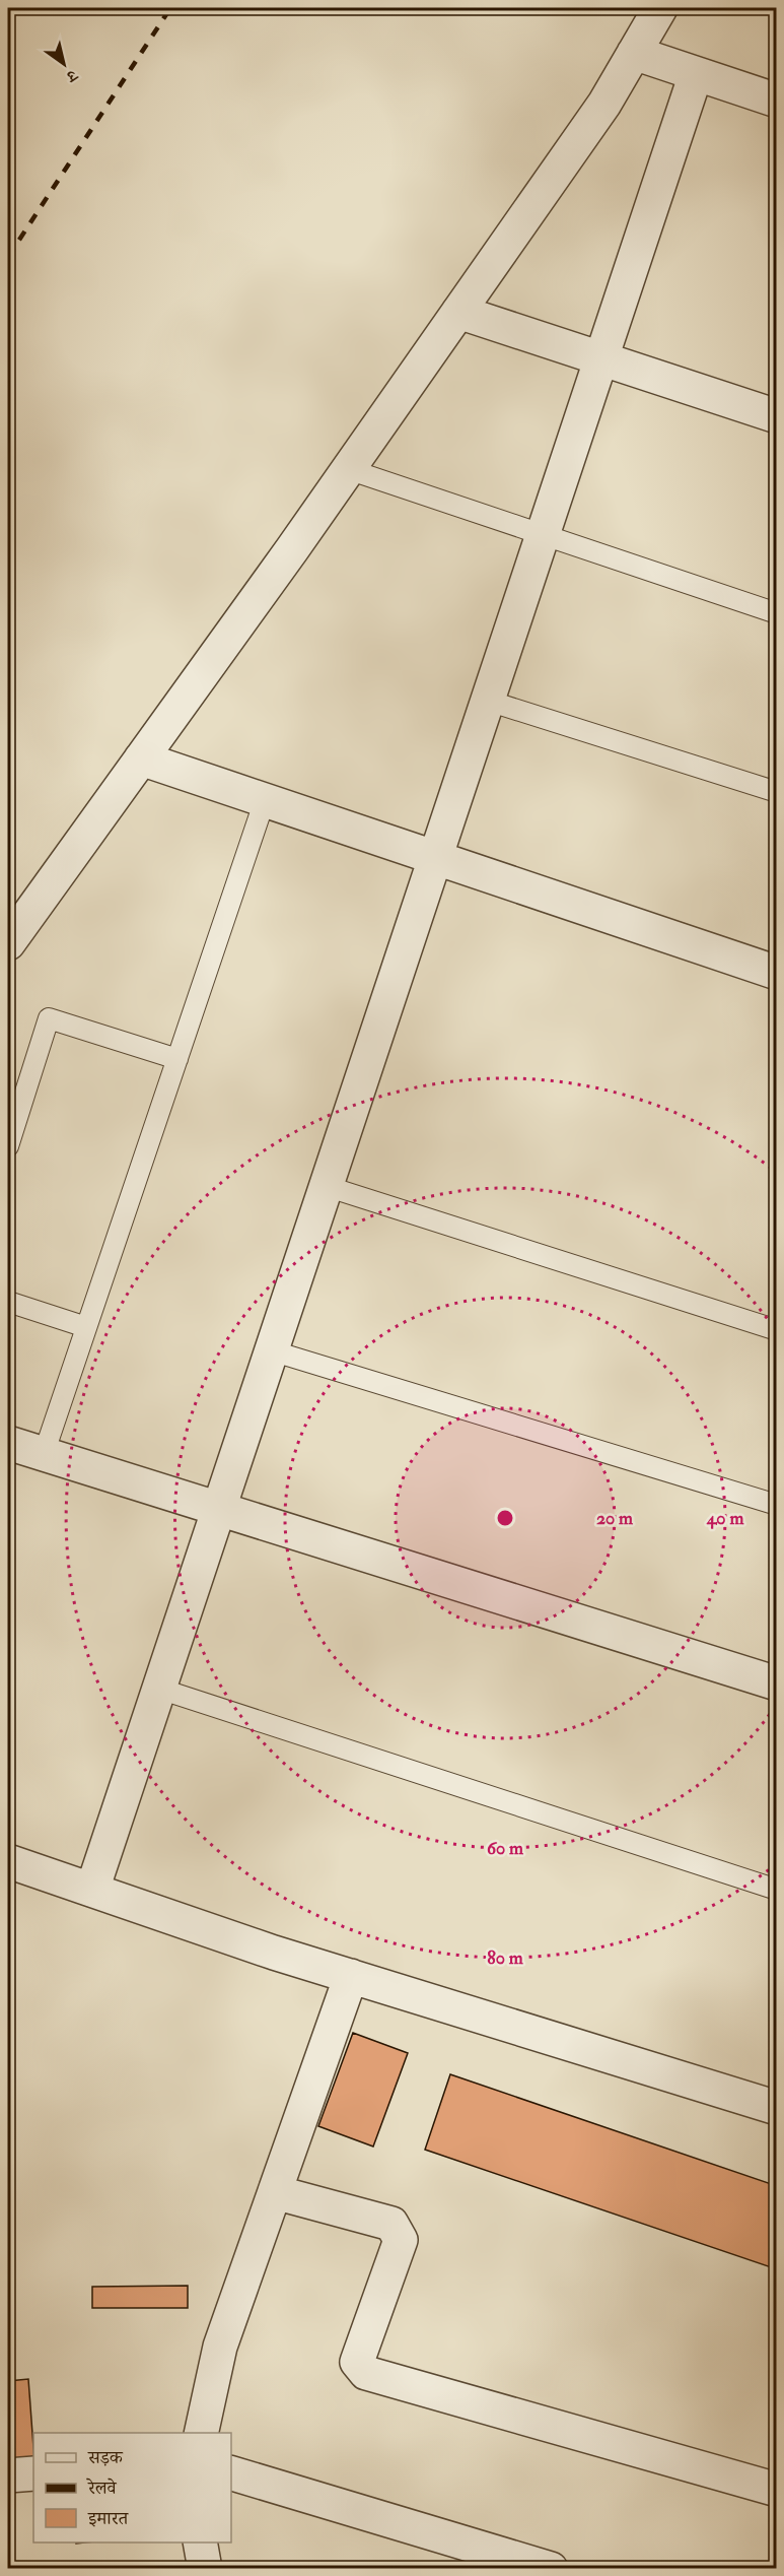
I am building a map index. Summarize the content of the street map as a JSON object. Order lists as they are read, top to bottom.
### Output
{
  "legend": ["सड़क", "रेलवे", "इमारत"],
  "north": "bottom right",
  "rings": [
    "20 m",
    "40 m",
    "60 m",
    "80 m"
  ]
}
